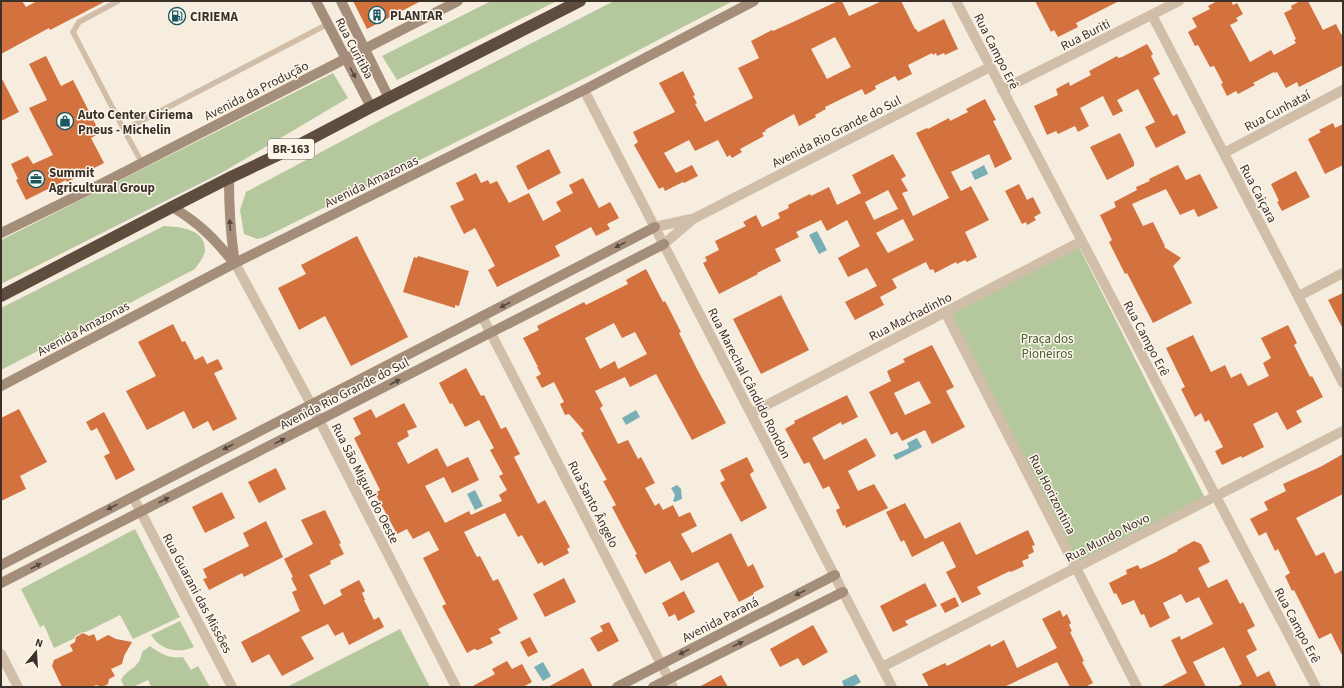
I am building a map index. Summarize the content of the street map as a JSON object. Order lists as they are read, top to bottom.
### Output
{
  "streets": {
    "highway": ["BR-163"],
    "street": [
      "Rua Buriti",
      "Rua Curitiba",
      "Rua Campo Erê",
      "Avenida da Produção",
      "Rua Cunhataí",
      "Avenida Rio Grande do Sul",
      "Avenida Amazonas",
      "Rua Caiçara",
      "Rua Machadinho",
      "Rua Marechal Cândido Rondon",
      "Rua São Miguel do Oeste",
      "Rua Horizontina",
      "Rua Santo Ângelo",
      "Rua Mundo Novo",
      "Rua Guarani das Missões",
      "Avenida Paraná"
    ]
  },
  "crossings": [
    ["Rua Buriti", "Rua Campo Erê"],
    ["Rua Buriti", "Rua Caiçara"],
    ["Rua Curitiba", "Avenida da Produção"],
    ["Rua Curitiba", "BR-163"],
    ["Rua Campo Erê", "Avenida Rio Grande do Sul"],
    ["Rua Campo Erê", "Rua Machadinho"],
    ["Rua Campo Erê", "Rua Mundo Novo"],
    ["Rua Cunhataí", "Rua Caiçara"],
    ["Avenida Rio Grande do Sul", "Rua Marechal Cândido Rondon"],
    ["Avenida Rio Grande do Sul", "Rua São Miguel do Oeste"],
    ["Avenida Rio Grande do Sul", "Rua Santo Ângelo"],
    ["Avenida Rio Grande do Sul", "Rua Guarani das Missões"],
    ["BR-163", "Rua São Miguel do Oeste"],
    ["Avenida Amazonas", "Rua Marechal Cândido Rondon"],
    ["Avenida Amazonas", "Rua São Miguel do Oeste"],
    ["Rua Machadinho", "Rua Marechal Cândido Rondon"],
    ["Rua Machadinho", "Rua Horizontina"],
    ["Rua Marechal Cândido Rondon", "Rua Mundo Novo"],
    ["Rua Marechal Cândido Rondon", "Avenida Paraná"],
    ["Rua Horizontina", "Rua Mundo Novo"],
    ["Rua Santo Ângelo", "Avenida Paraná"]
  ],
  "parks": ["Praça dos Pioneiros"],
  "places": {
    "building": ["PLANTAR"],
    "fuel station": ["CIRIEMA"],
    "shop": ["Auto Center Ciriema Pneus - Michelin"],
    "office": ["Summit Agricultural Group"]
  },
  "north": "top"
}
